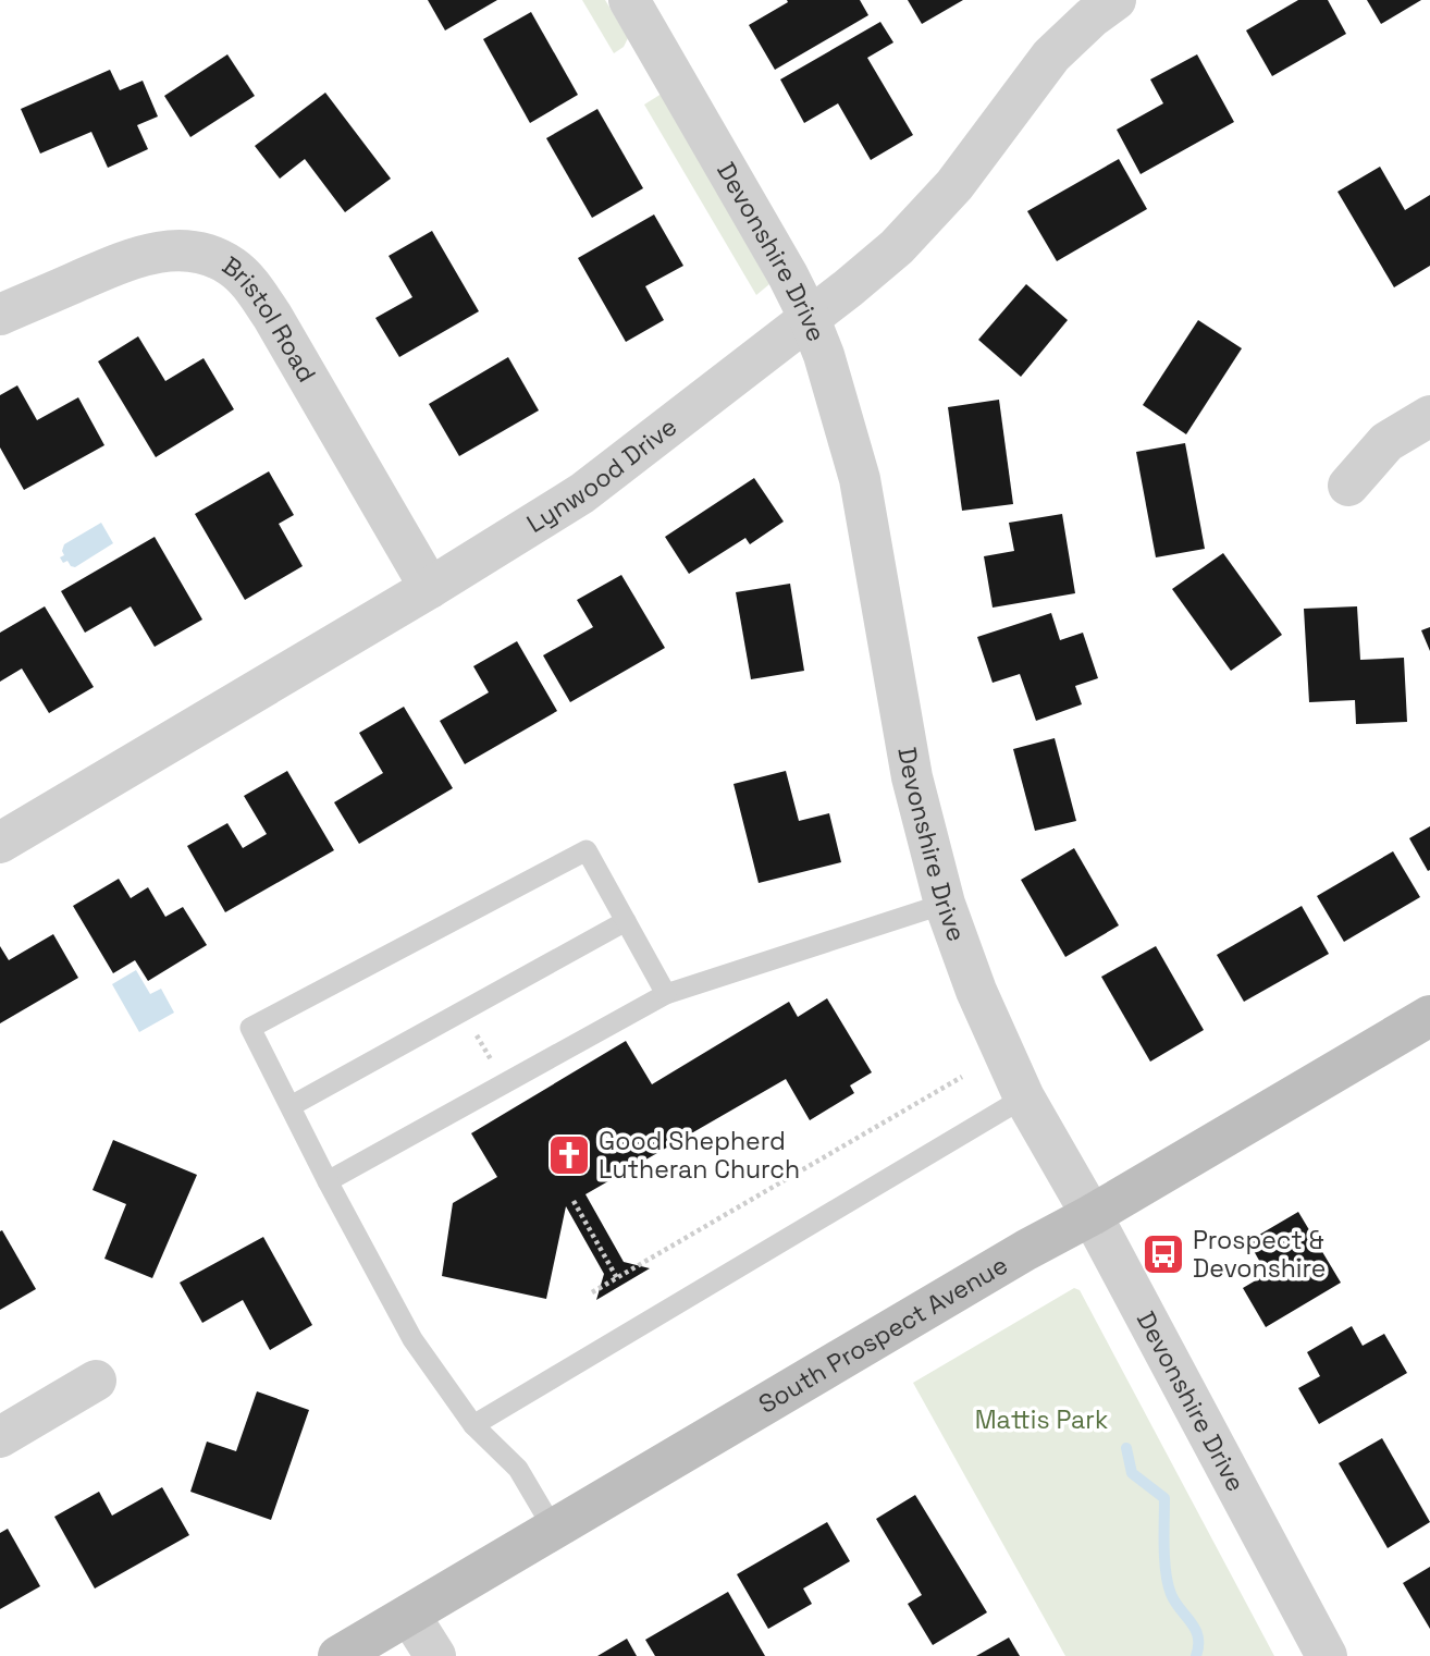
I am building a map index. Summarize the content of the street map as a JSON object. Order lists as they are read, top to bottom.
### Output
{
  "streets": {
    "main road": ["South Prospect Avenue"],
    "street": ["Devonshire Drive", "Bristol Road", "Lynwood Drive"]
  },
  "crossings": [
    ["Devonshire Drive", "Lynwood Drive"],
    ["Devonshire Drive", "South Prospect Avenue"],
    ["Bristol Road", "Lynwood Drive"]
  ],
  "parks": ["Mattis Park"],
  "places": {
    "church": ["Good Shepherd Lutheran Church"],
    "bus stop": ["Prospect & Devonshire"]
  }
}
